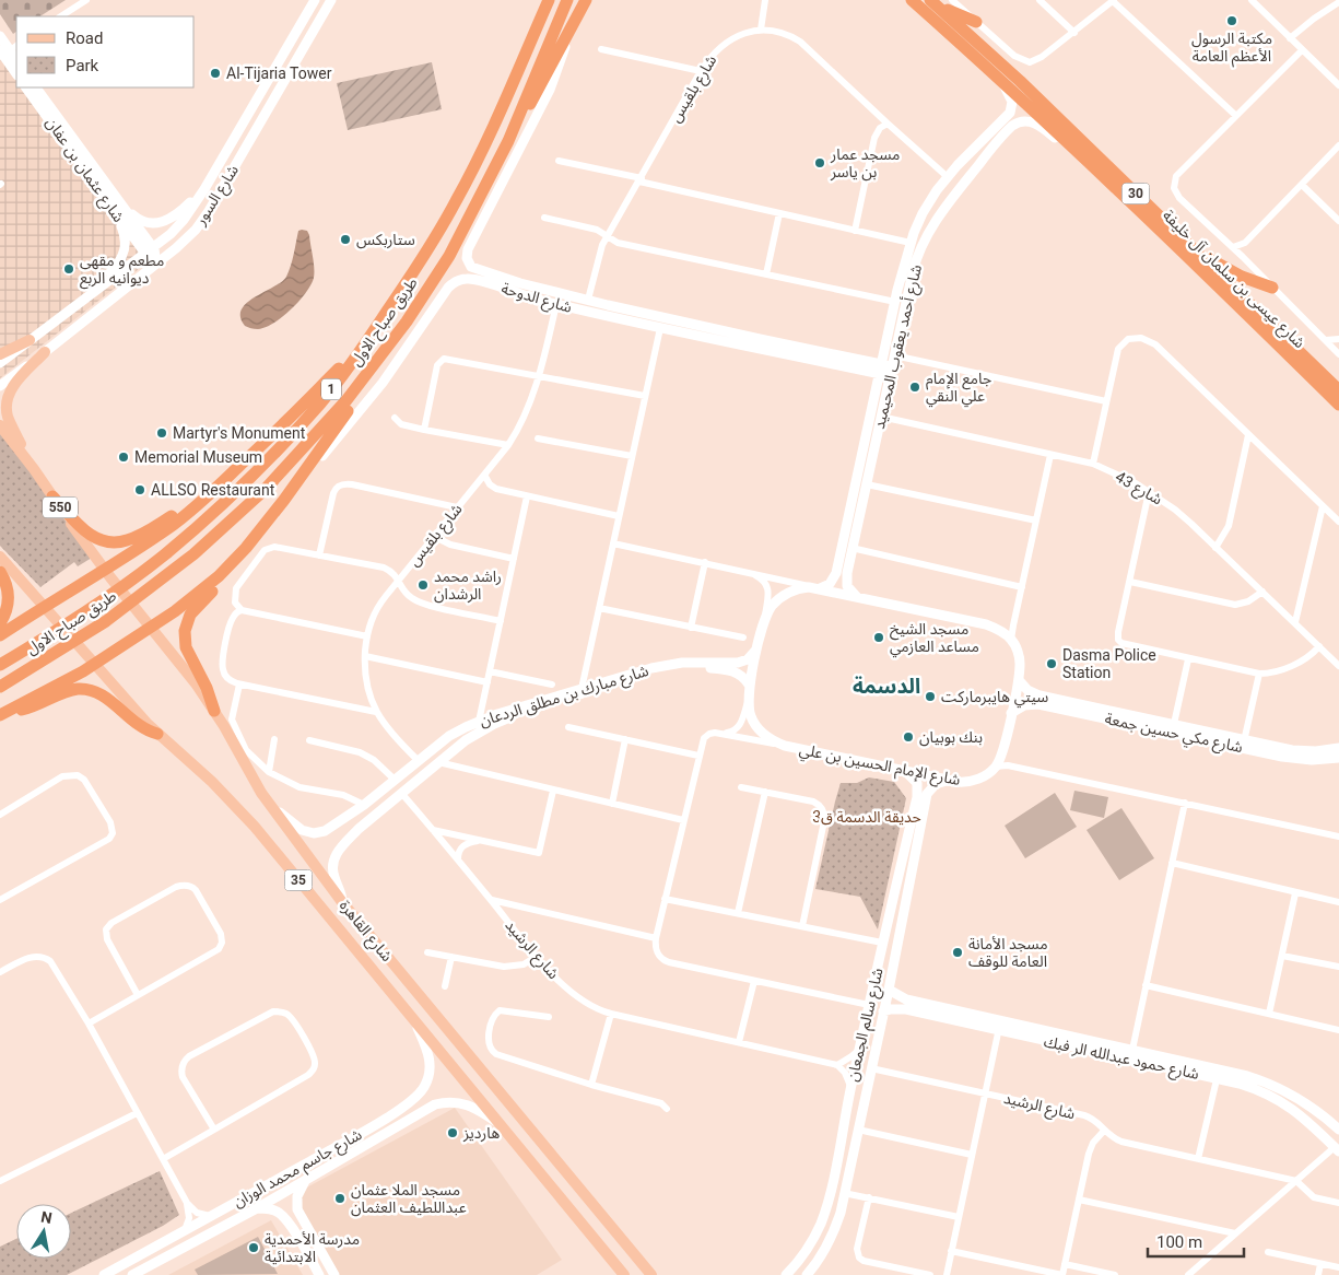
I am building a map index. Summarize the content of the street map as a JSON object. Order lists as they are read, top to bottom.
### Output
{
  "streets": {
    "highway": [
      "30",
      "شارع عيسى بن سلمان آل خليفة",
      "طريق صباح الاول",
      "1"
    ],
    "main road": ["550", "35", "شارع القاهرة"],
    "street": [
      "شارع بلقيس",
      "شارع عثمان بن عفان",
      "شارع السور",
      "شارع الدوحة",
      "شارع أحمد يعقوب المحيميد",
      "شارع 43",
      "شارع مبارك بن مطلق الردعان",
      "شارع مكي حسين جمعة",
      "شارع الإمام الحسين بن علي",
      "شارع الرشيد",
      "شارع سالم الجمعان",
      "شارع حمود عبدالله الر فبك",
      "شارع جاسم محمد الوزان"
    ]
  },
  "crossings": [
    ["شارع بلقيس", "شارع الدوحة"],
    ["شارع بلقيس", "شارع أحمد يعقوب المحيميد"],
    ["شارع بلقيس", "شارع مبارك بن مطلق الردعان"],
    ["شارع عثمان بن عفان", "شارع السور"],
    ["شارع عيسى بن سلمان آل خليفة", "شارع أحمد يعقوب المحيميد"],
    ["شارع الدوحة", "شارع أحمد يعقوب المحيميد"],
    ["شارع أحمد يعقوب المحيميد", "شارع 43"],
    ["شارع أحمد يعقوب المحيميد", "شارع الإمام الحسين بن علي"],
    ["550", "شارع القاهرة"],
    ["شارع مبارك بن مطلق الردعان", "شارع الإمام الحسين بن علي"],
    ["شارع مبارك بن مطلق الردعان", "شارع القاهرة"],
    ["شارع مبارك بن مطلق الردعان", "شارع الرشيد"],
    ["شارع الإمام الحسين بن علي", "شارع سالم الجمعان"],
    ["شارع القاهرة", "شارع جاسم محمد الوزان"],
    ["شارع الرشيد", "شارع سالم الجمعان"],
    ["شارع سالم الجمعان", "شارع حمود عبدالله الر فبك"]
  ],
  "districts": ["الدسمة"],
  "parks": ["حديقة الدسمة ق3"],
  "places": [
    "مكتبة الرسول الأعظم العامة",
    "Al-Tijaria Tower",
    "مسجد عمار بن ياسر",
    "ستاربكس",
    "مطعم و مقهى ديوانيه الربع",
    "جامع الإمام علي النقي",
    "Martyr's Monument",
    "Memorial Museum",
    "ALLSO Restaurant",
    "راشد محمد الرشدان",
    "مسجد الشيخ مساعد العازمي",
    "Dasma Police Station",
    "سيتي هايبرماركت",
    "بنك بوبيان",
    "مسجد الأمانة العامة للوقف",
    "هارديز",
    "مسجد الملا عثمان عبداللطيف العثمان",
    "مدرسة الأحمدية الابتدائية"
  ],
  "legend": ["Road", "Park"],
  "scale_bar": "100 m",
  "north": "top"
}
